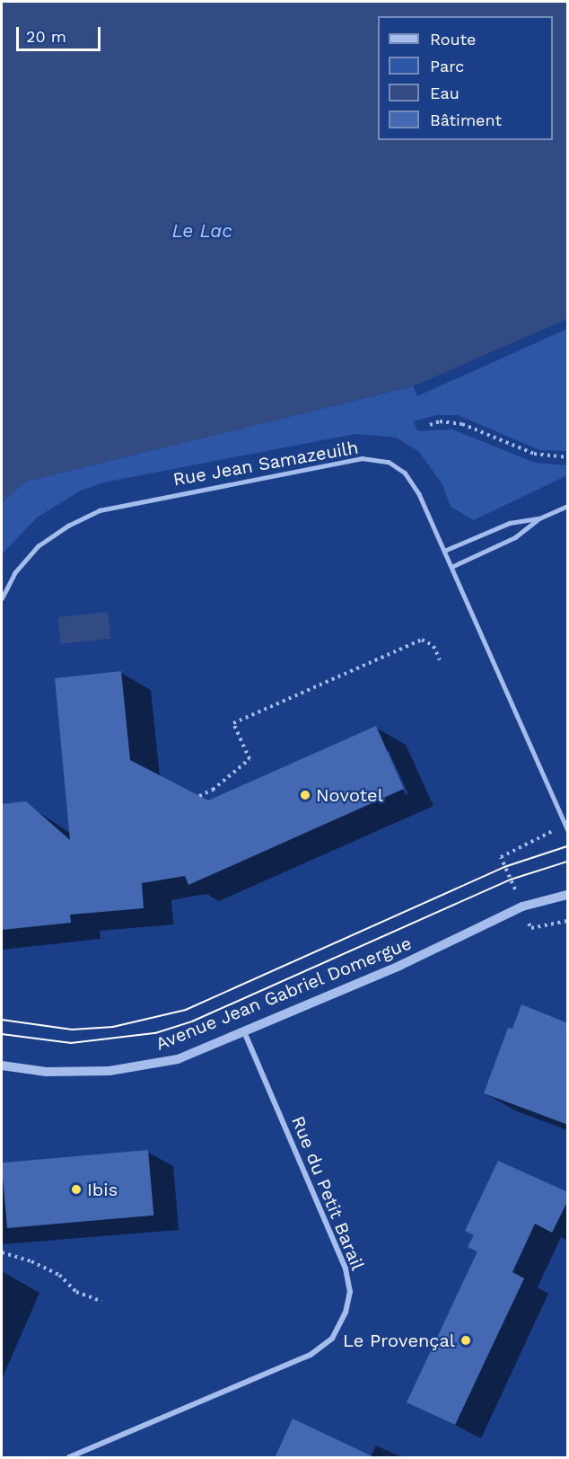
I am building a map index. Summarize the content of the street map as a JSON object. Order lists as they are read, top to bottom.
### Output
{
  "streets": {
    "street": ["Avenue Jean Gabriel Domergue", "Rue du Petit Barail"],
    "lane": ["Rue Jean Samazeuilh"]
  },
  "crossings": [
    ["Avenue Jean Gabriel Domergue", "Rue du Petit Barail"]
  ],
  "water": ["Le Lac"],
  "places": ["Novotel", "Ibis", "Le Provençal"],
  "legend": [
    "Route",
    "Parc",
    "Eau",
    "Bâtiment"
  ],
  "scale_bar": "20 m"
}
